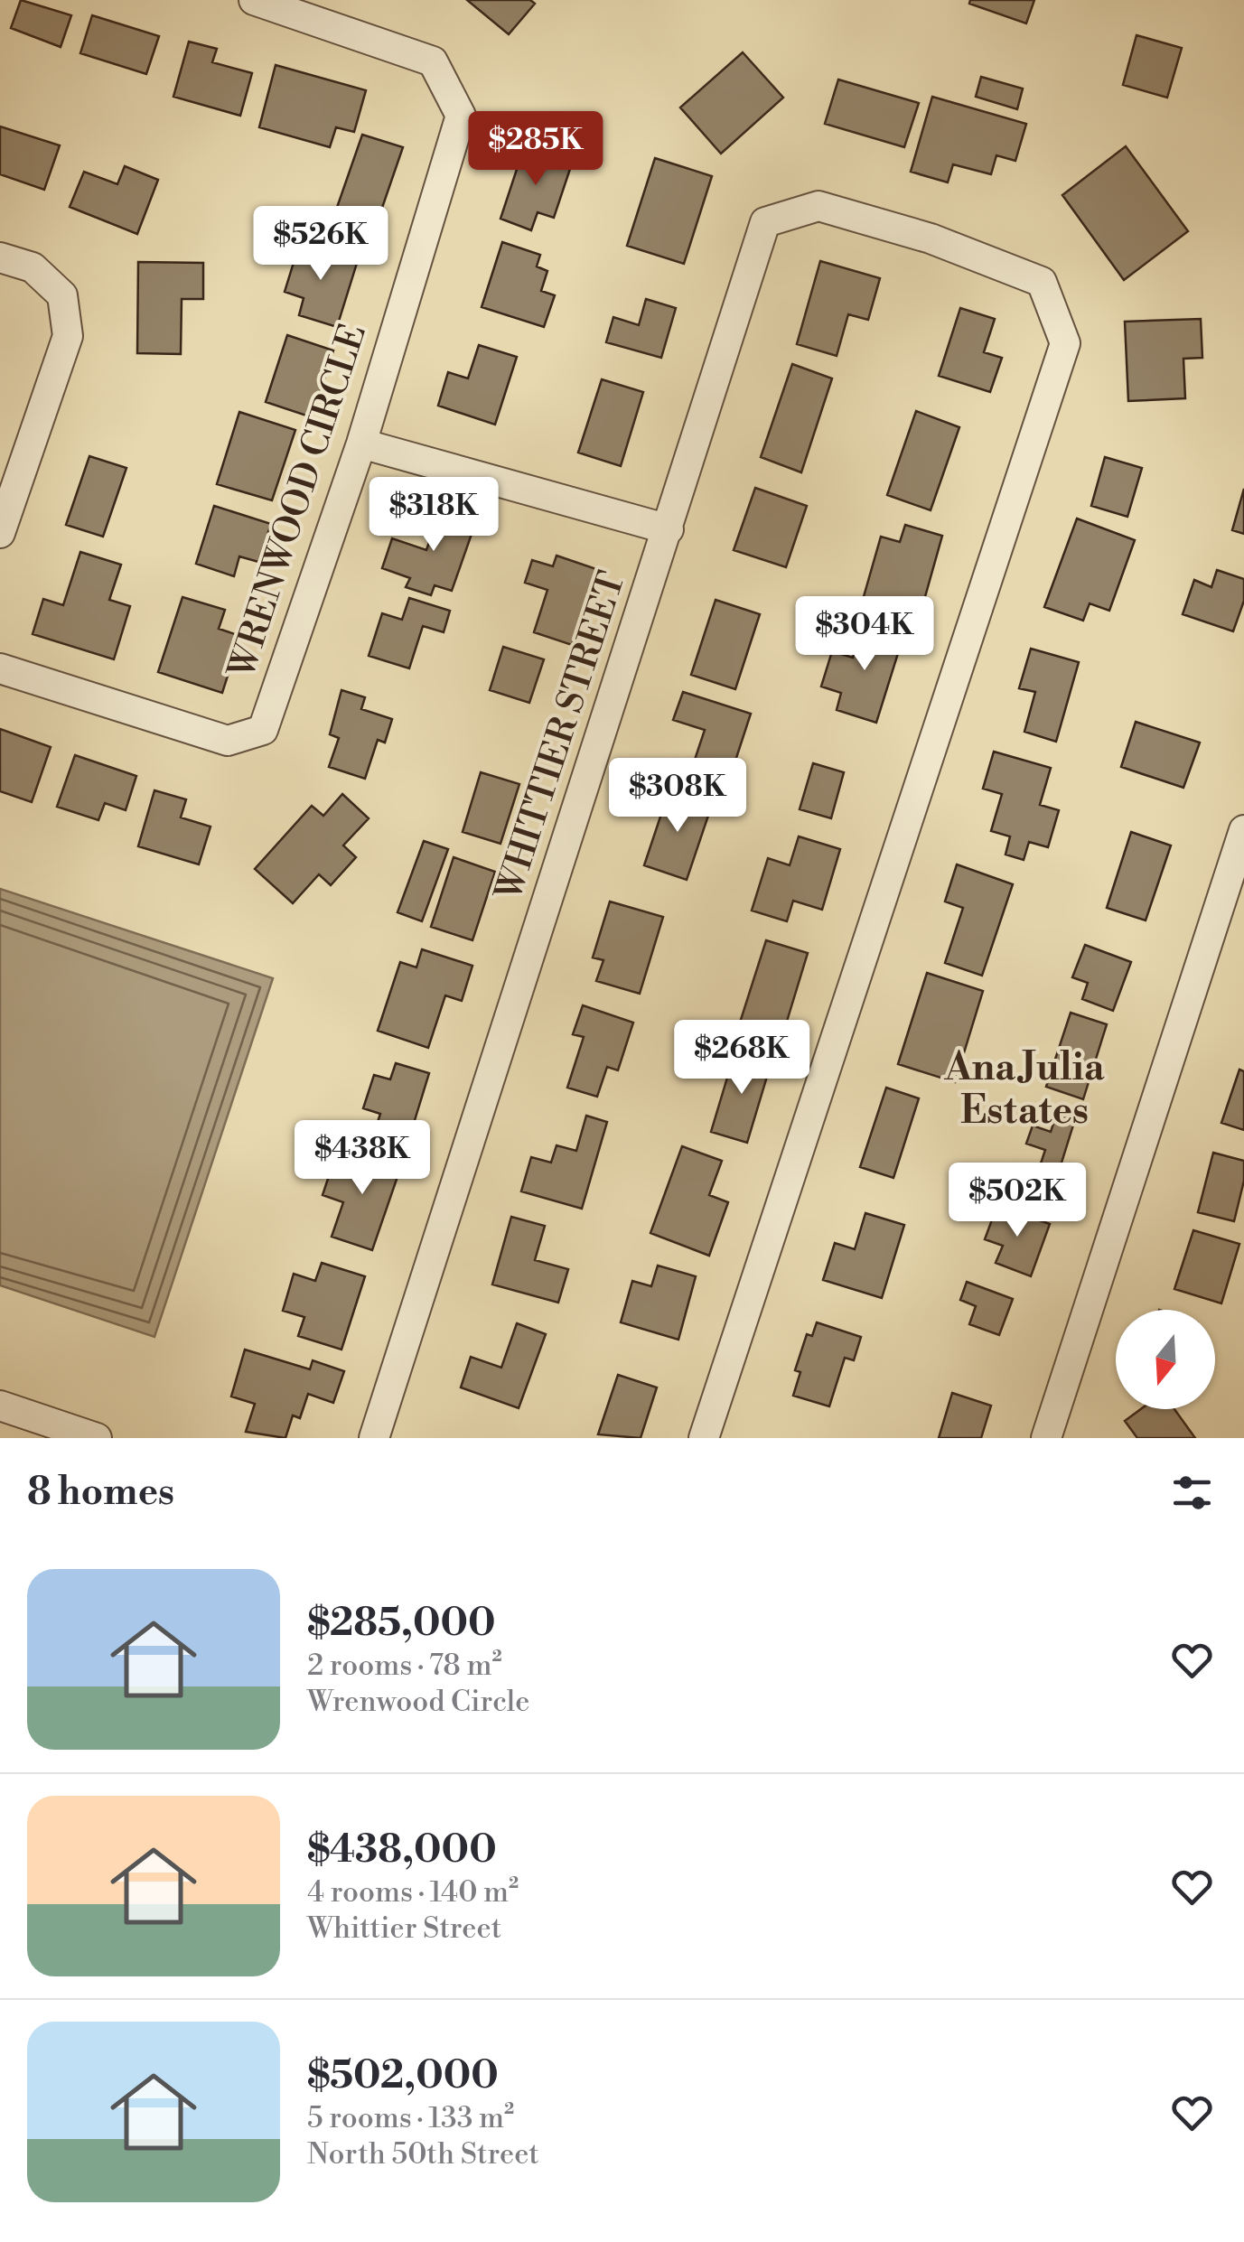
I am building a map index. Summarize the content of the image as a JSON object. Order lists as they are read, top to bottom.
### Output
{
  "streets": {
    "street": ["WRENWOOD CIRCLE", "WHITTIER STREET"]
  },
  "districts": ["Ana Julia Estates"],
  "north": "bottom",
  "page": {
    "price": [
      "$285K",
      "$526K",
      "$318K",
      "$304K",
      "$308K",
      "$268K",
      "$438K",
      "$502K"
    ],
    "heading": "8 homes",
    "list": [
      {
        "name": "$285,000",
        "note": "2 rooms · 78 m² · Wrenwood Circle"
      },
      {
        "name": "$438,000",
        "note": "4 rooms · 140 m² · Whittier Street"
      },
      {
        "name": "$502,000",
        "note": "5 rooms · 133 m² · North 50th Street"
      }
    ]
  }
}
